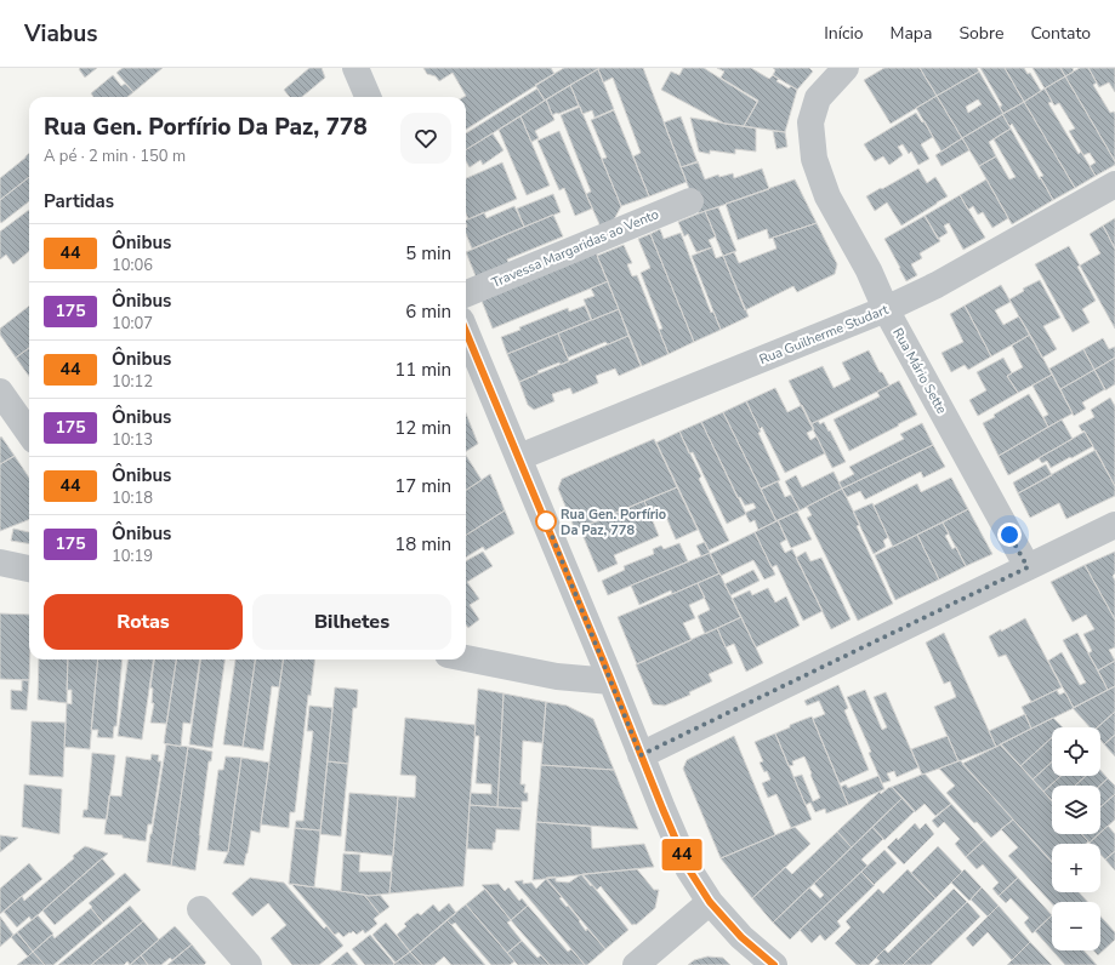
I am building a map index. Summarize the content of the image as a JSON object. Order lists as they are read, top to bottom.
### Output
{
  "streets": {
    "street": ["Travessa Margaridas ao Vento", "Rua Guilherme Studart", "Rua Mário Sette"]
  },
  "crossings": [
    ["Rua Guilherme Studart", "Rua Mário Sette"]
  ],
  "places": ["Rua Gen. Porfírio Da Paz, 778"],
  "lines": ["bus line 44"],
  "page": {
    "header": "Viabus",
    "nav": [
      "Início",
      "Mapa",
      "Sobre",
      "Contato"
    ],
    "on_map": "44",
    "heading": [
      ["Rua Gen. Porfírio Da Paz, 778", "A pé · 2 min · 150 m"],
      "Partidas"
    ],
    "list": [
      {
        "mark": "44",
        "name": "Ônibus",
        "note": "10:06",
        "value": "5 min"
      },
      {
        "mark": "175",
        "name": "Ônibus",
        "note": "10:07",
        "value": "6 min"
      },
      {
        "mark": "44",
        "name": "Ônibus",
        "note": "10:12",
        "value": "11 min"
      },
      {
        "mark": "175",
        "name": "Ônibus",
        "note": "10:13",
        "value": "12 min"
      },
      {
        "mark": "44",
        "name": "Ônibus",
        "note": "10:18",
        "value": "17 min"
      },
      {
        "mark": "175",
        "name": "Ônibus",
        "note": "10:19",
        "value": "18 min"
      }
    ],
    "buttons": ["Rotas", "Bilhetes"],
    "map_buttons": ["+", "−"]
  }
}
